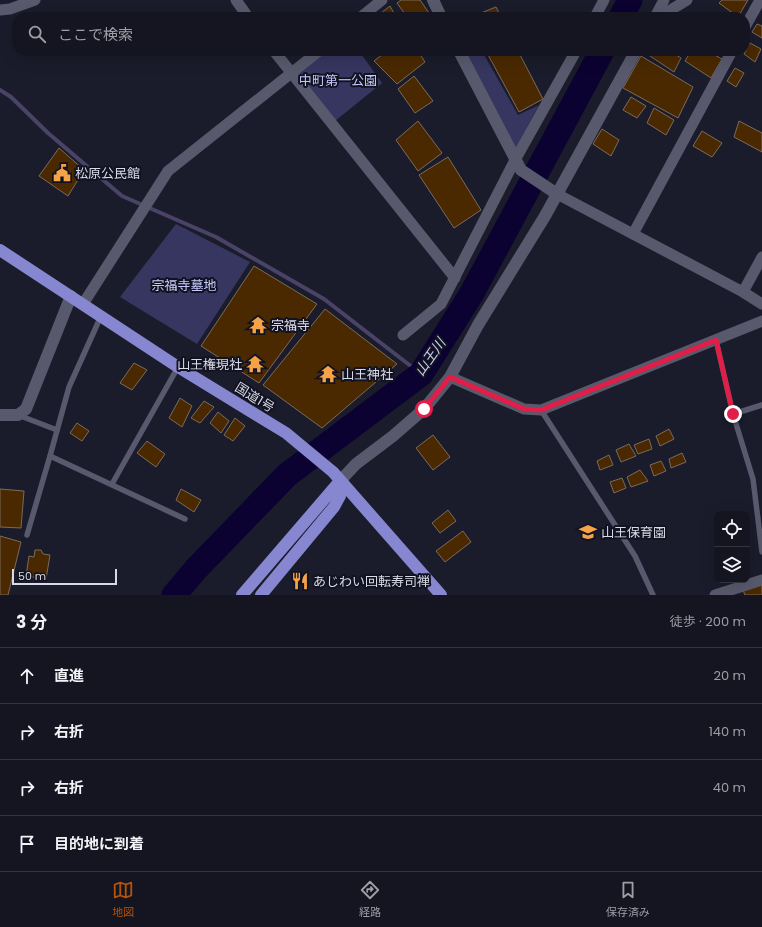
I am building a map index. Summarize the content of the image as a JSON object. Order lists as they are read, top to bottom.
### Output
{
  "streets": {
    "highway": ["国道1号"]
  },
  "water": ["山王川"],
  "parks": ["中町第一公園", "宗福寺墓地"],
  "places": {
    "public building": ["松原公民館"],
    "temple": ["宗福寺", "山王権現社", "山王神社"],
    "school or university": ["山王保育園"],
    "restaurant": ["あじわい回転寿司禅"]
  },
  "scale_bar": "50 m",
  "page": {
    "search": "ここで検索",
    "scale": "50 m",
    "heading": ["3 分", "徒歩 · 200 m"],
    "list": [
      ["直進", "20 m"],
      ["右折", "140 m"],
      ["右折", "40 m"],
      "目的地に到着"
    ],
    "nav": ["地図", "経路", "保存済み"]
  }
}
